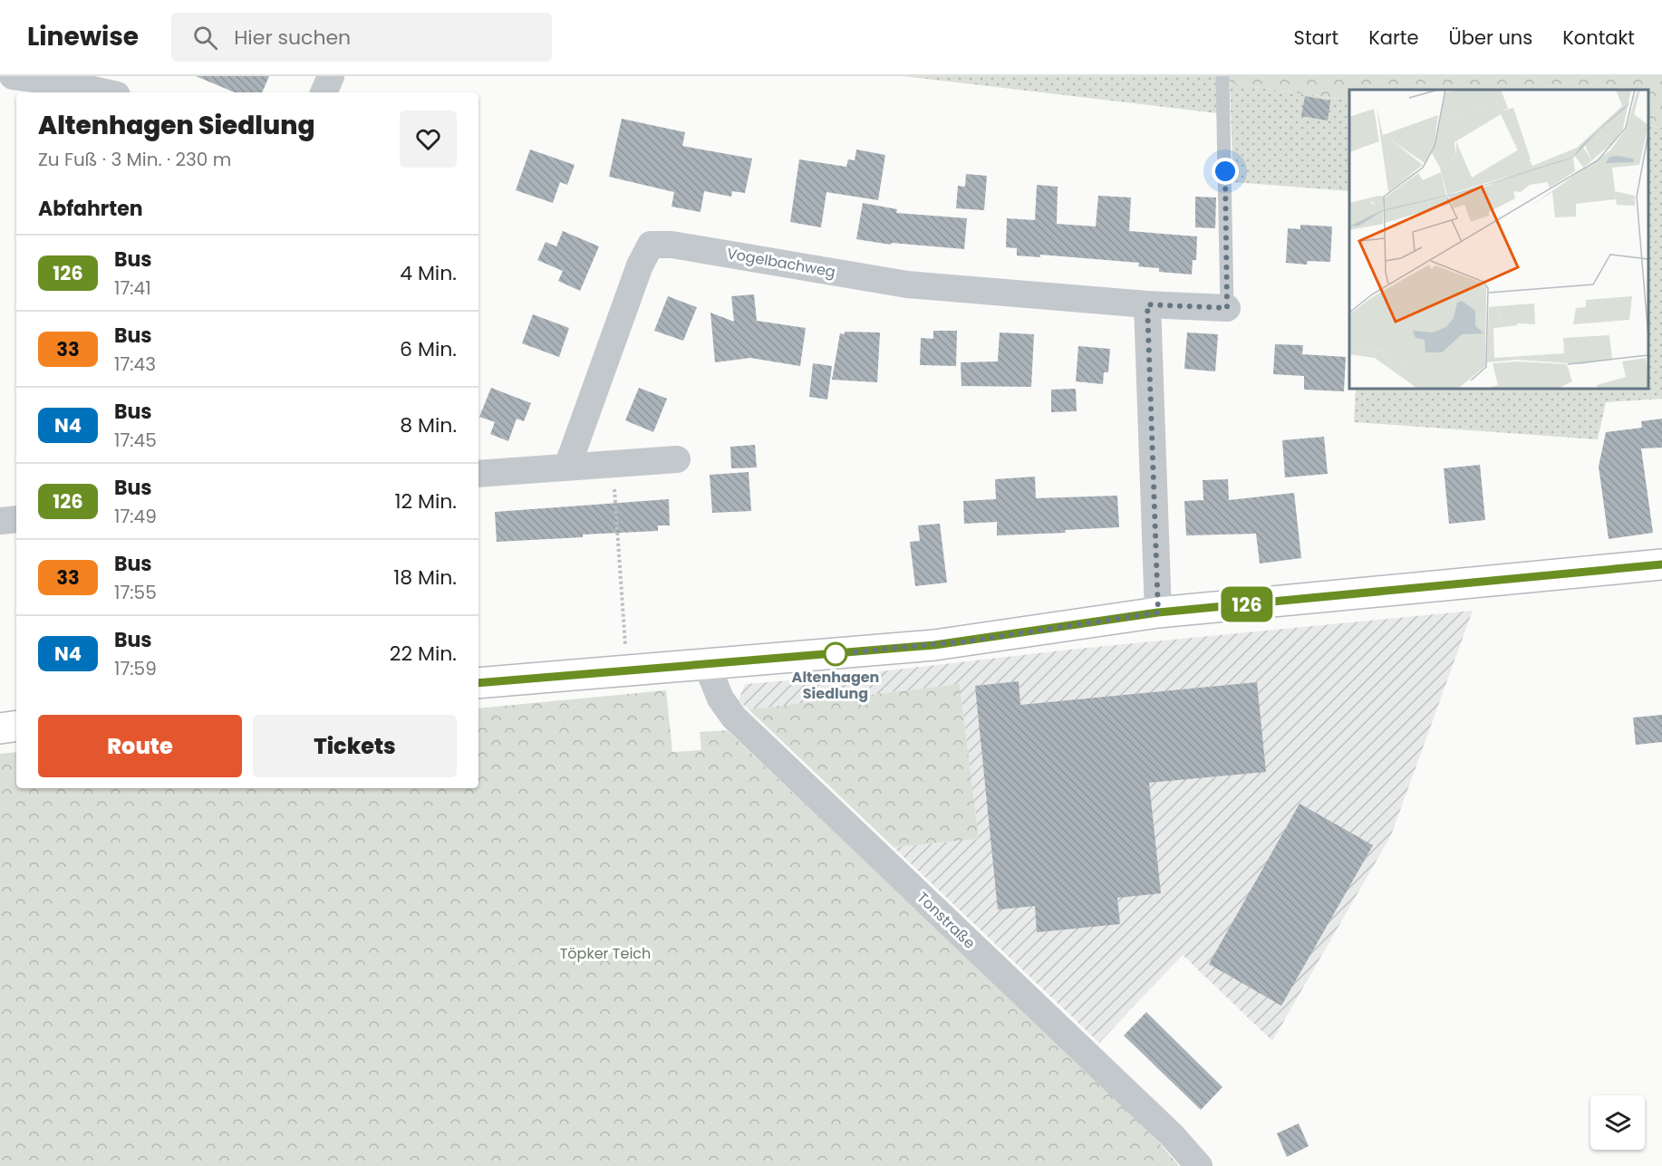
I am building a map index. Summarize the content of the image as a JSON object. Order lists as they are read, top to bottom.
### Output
{
  "streets": {
    "street": ["Vogelbachweg", "Tonstraße"]
  },
  "parks": ["Töpker Teich"],
  "places": ["Altenhagen Siedlung"],
  "lines": ["bus line 126"],
  "page": {
    "header": "Linewise",
    "search": "Hier suchen",
    "nav": [
      "Start",
      "Karte",
      "Über uns",
      "Kontakt"
    ],
    "on_map": "126",
    "heading": [
      ["Altenhagen Siedlung", "Zu Fuß · 3 Min. · 230 m"],
      "Abfahrten"
    ],
    "list": [
      {
        "mark": "126",
        "name": "Bus",
        "note": "17:41",
        "value": "4 Min."
      },
      {
        "mark": "33",
        "name": "Bus",
        "note": "17:43",
        "value": "6 Min."
      },
      {
        "mark": "N4",
        "name": "Bus",
        "note": "17:45",
        "value": "8 Min."
      },
      {
        "mark": "126",
        "name": "Bus",
        "note": "17:49",
        "value": "12 Min."
      },
      {
        "mark": "33",
        "name": "Bus",
        "note": "17:55",
        "value": "18 Min."
      },
      {
        "mark": "N4",
        "name": "Bus",
        "note": "17:59",
        "value": "22 Min."
      }
    ],
    "buttons": ["Route", "Tickets"]
  }
}
